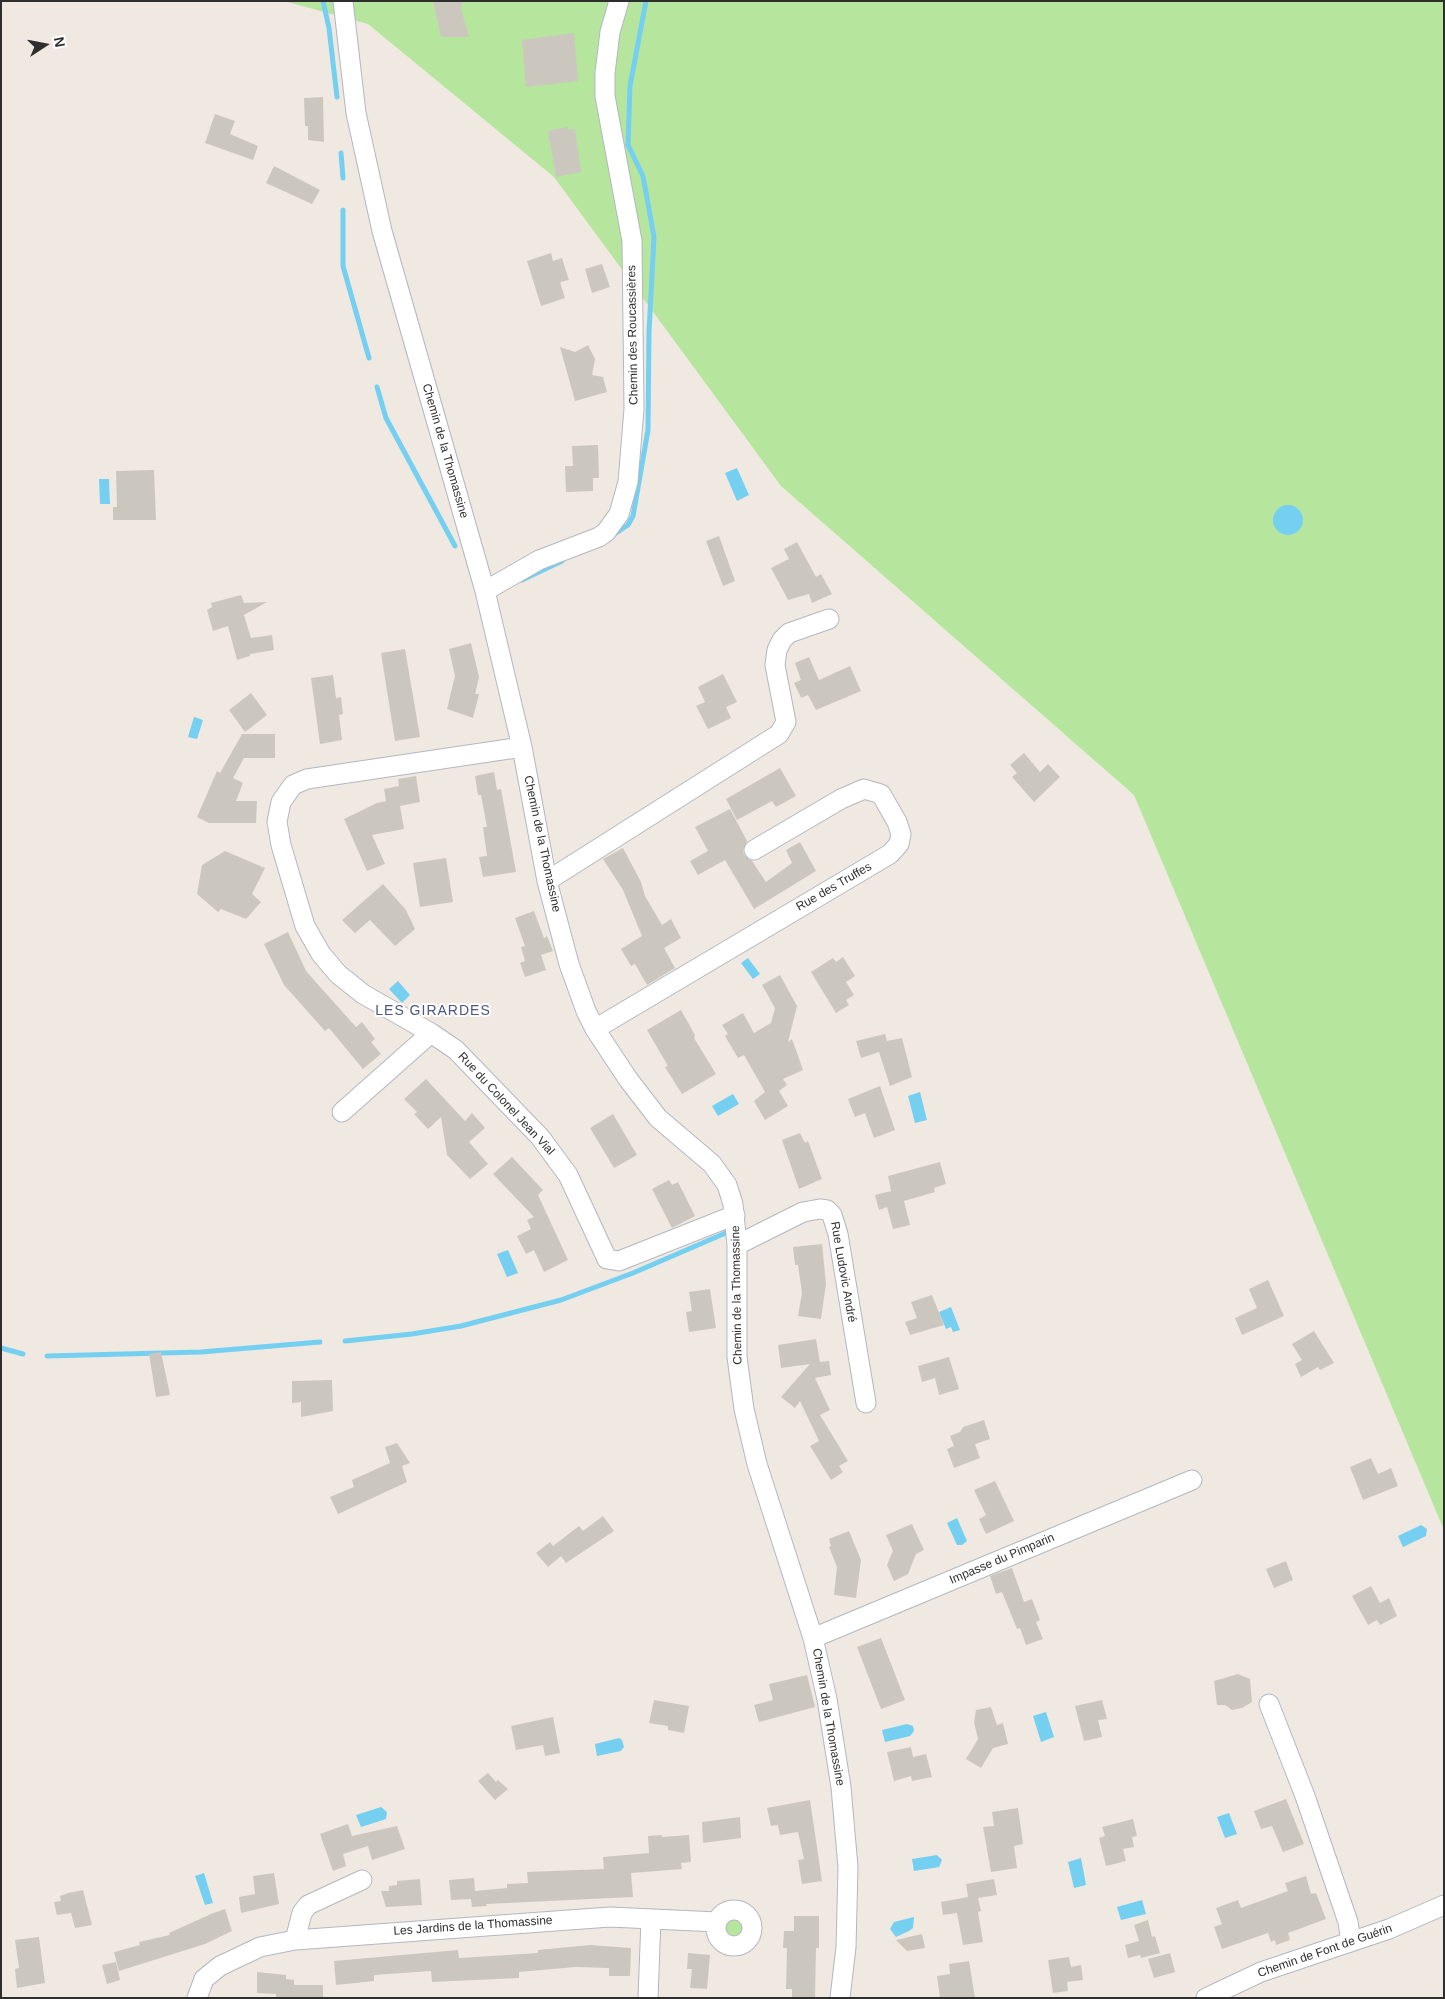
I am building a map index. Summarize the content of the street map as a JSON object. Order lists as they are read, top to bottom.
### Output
{
  "streets": {
    "street": [
      "Chemin des Roucassières",
      "Chemin de la Thomassine",
      "Rue des Truffes",
      "Rue du Colonel Jean Vial",
      "Rue Ludovic André",
      "Impasse du Pimparin",
      "Les Jardins de la Thomassine",
      "Chemin de Font de Guérin"
    ]
  },
  "crossings": [
    ["Chemin des Roucassières", "Chemin de la Thomassine"],
    ["Chemin de la Thomassine", "Rue des Truffes"],
    ["Chemin de la Thomassine", "Rue du Colonel Jean Vial"],
    ["Chemin de la Thomassine", "Rue Ludovic André"],
    ["Chemin de la Thomassine", "Impasse du Pimparin"]
  ],
  "districts": ["LES GIRARDES"],
  "north": "right"
}
